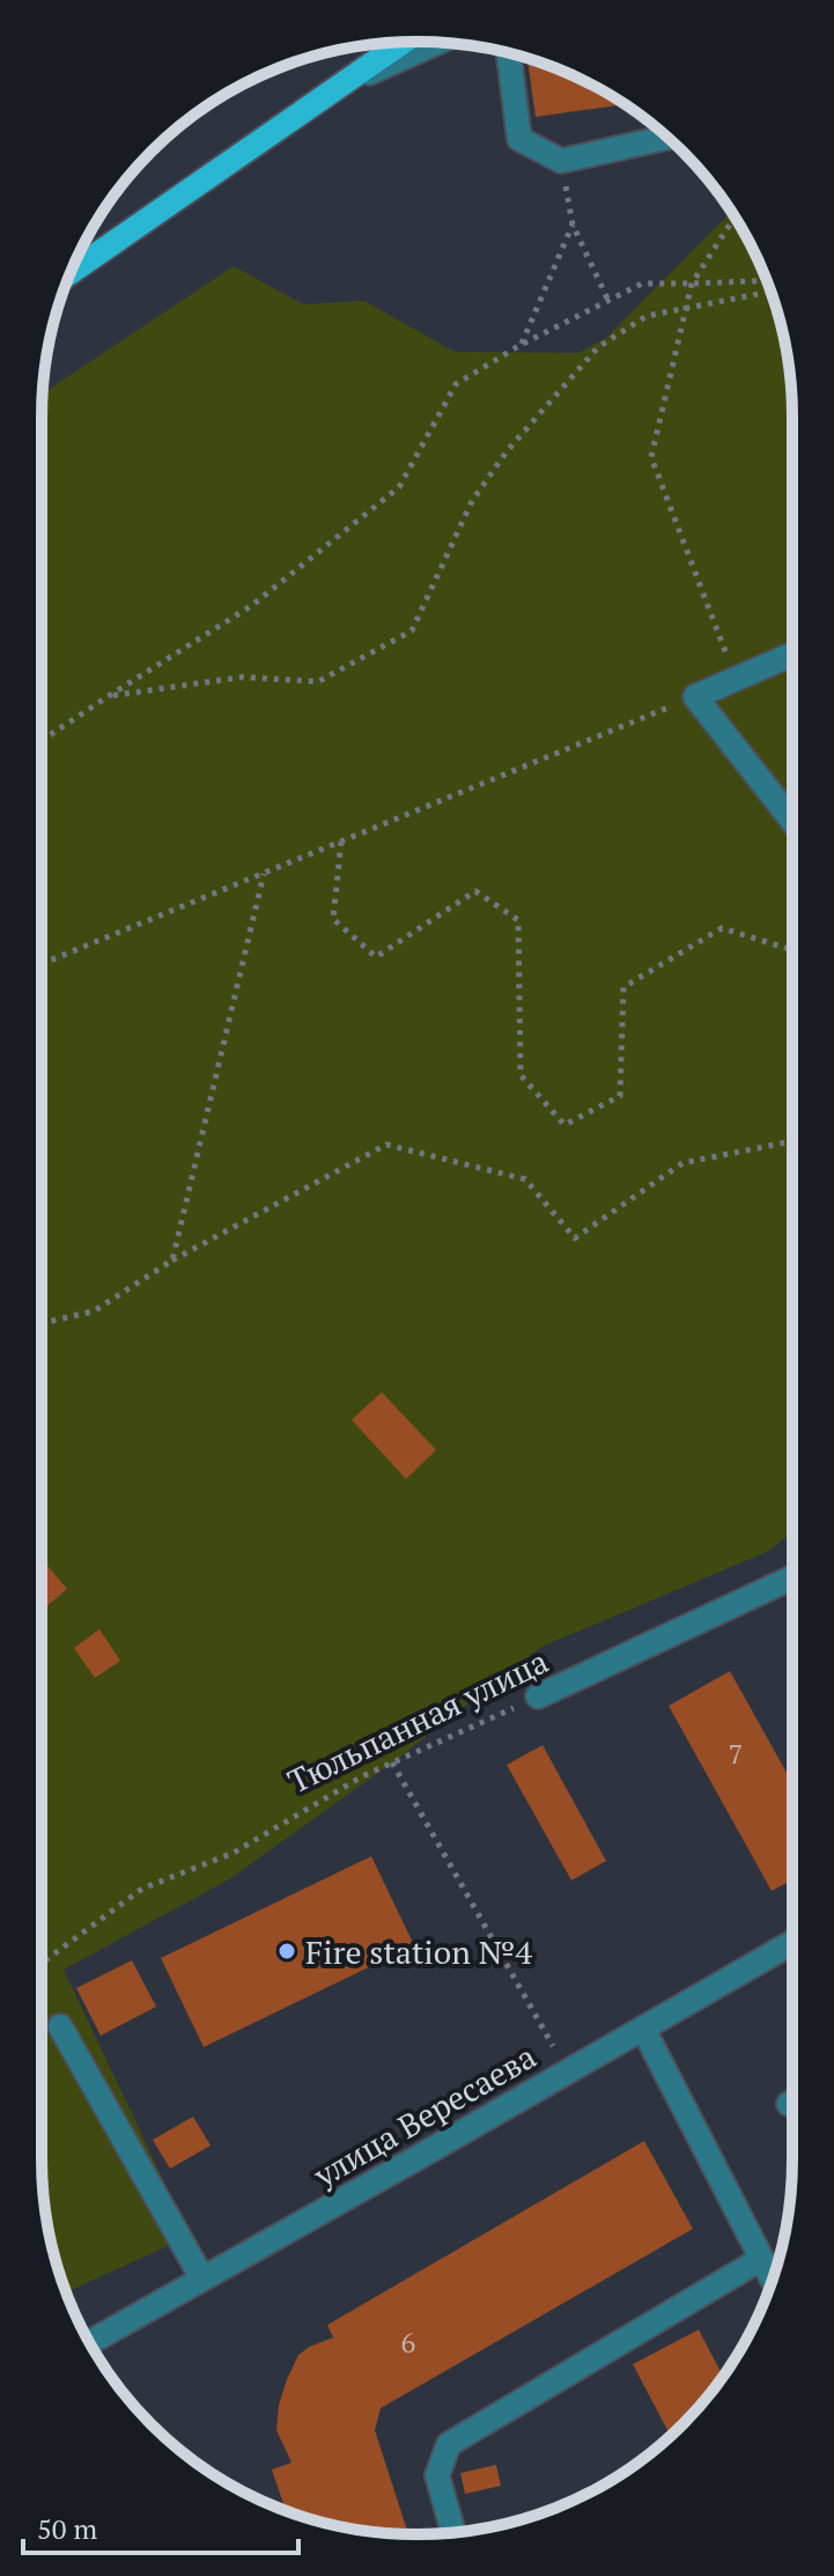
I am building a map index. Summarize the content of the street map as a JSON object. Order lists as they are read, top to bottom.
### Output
{
  "streets": {
    "street": ["Тюльпанная улица", "улица Вересаева"]
  },
  "places": ["Fire station №4"],
  "house_numbers": ["7", "6"],
  "scale_bar": "50 m"
}
